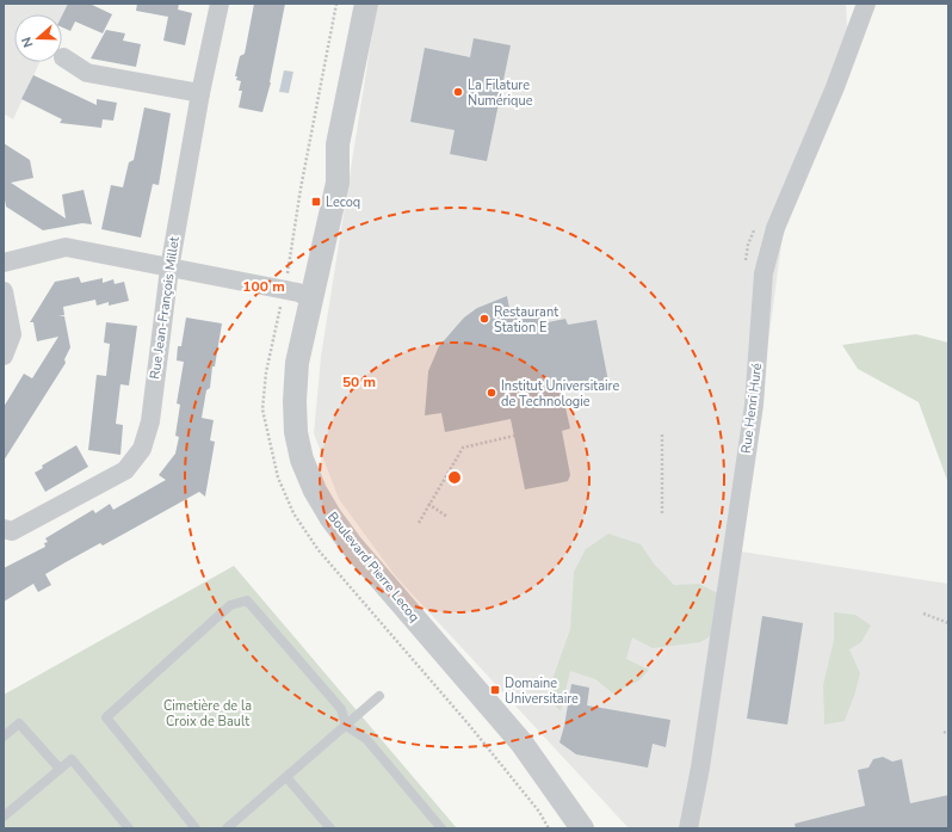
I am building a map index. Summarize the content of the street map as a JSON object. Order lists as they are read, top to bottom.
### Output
{
  "streets": {
    "street": ["Rue Jean-François Millet", "Rue Henri Huré", "Boulevard Pierre Lecoq"]
  },
  "parks": ["Cimetière de la Croix de Bault"],
  "places": {
    "other": ["La Filature Numérique", "Restaurant Station E", "Institut Universitaire de Technologie"],
    "transit": ["Lecoq", "Domaine Universitaire"]
  },
  "north": "left",
  "rings": ["100 m", "50 m"]
}
